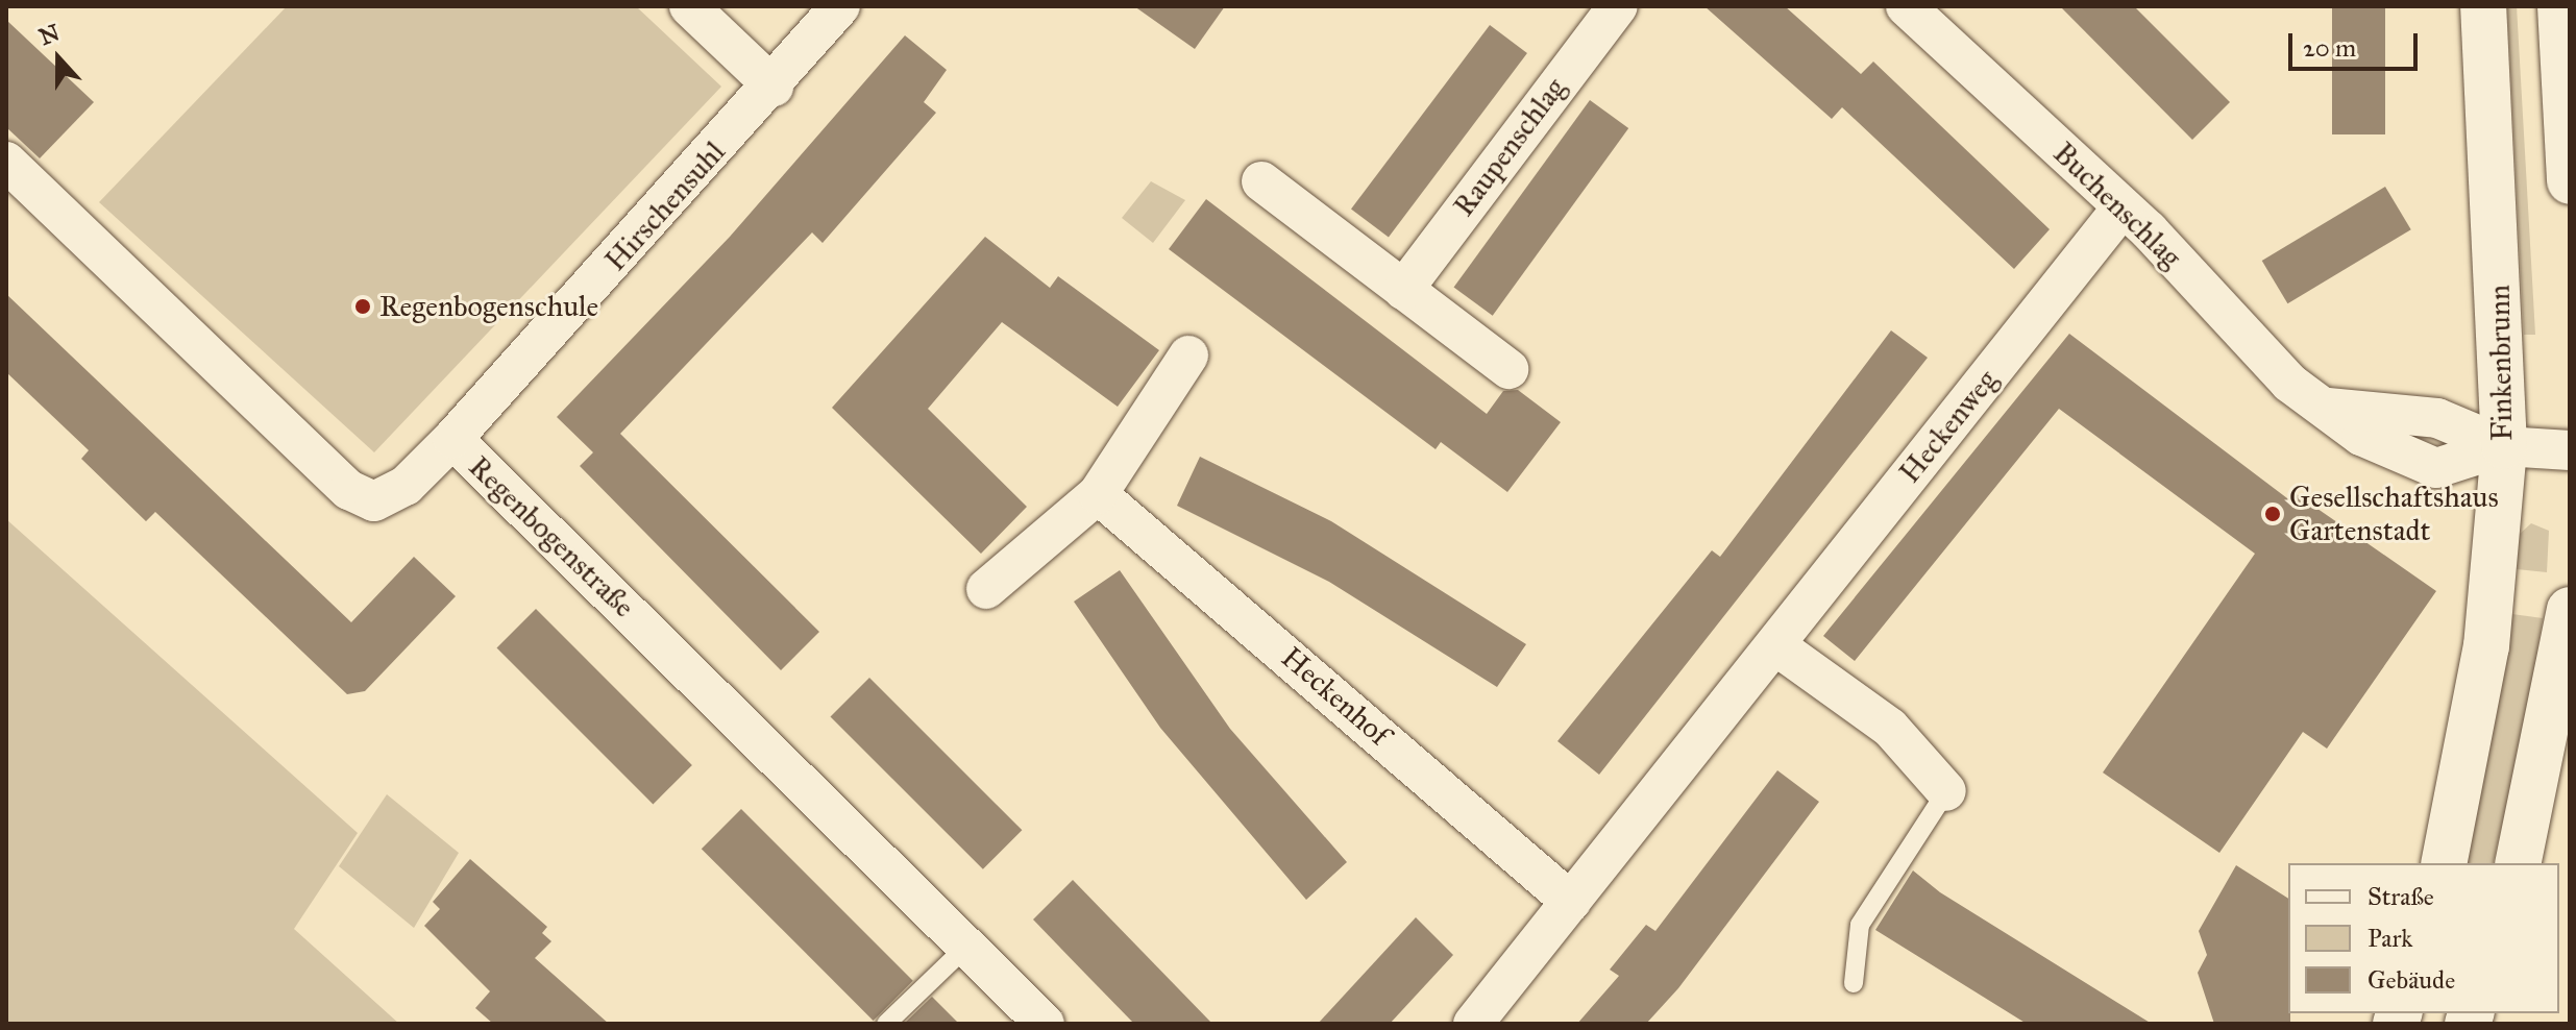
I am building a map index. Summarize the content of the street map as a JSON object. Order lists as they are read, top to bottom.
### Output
{
  "streets": {
    "main road": ["Finkenbrunn"],
    "street": [
      "Raupenschlag",
      "Buchenschlag",
      "Hirschensuhl",
      "Heckenweg",
      "Regenbogenstraße",
      "Heckenhof"
    ]
  },
  "crossings": [
    ["Buchenschlag", "Finkenbrunn"],
    ["Buchenschlag", "Heckenweg"],
    ["Hirschensuhl", "Regenbogenstraße"],
    ["Heckenweg", "Heckenhof"]
  ],
  "places": ["Regenbogenschule", "Gesellschaftshaus Gartenstadt"],
  "legend": ["Straße", "Park", "Gebäude"],
  "scale_bar": "20 m",
  "north": "top"
}
